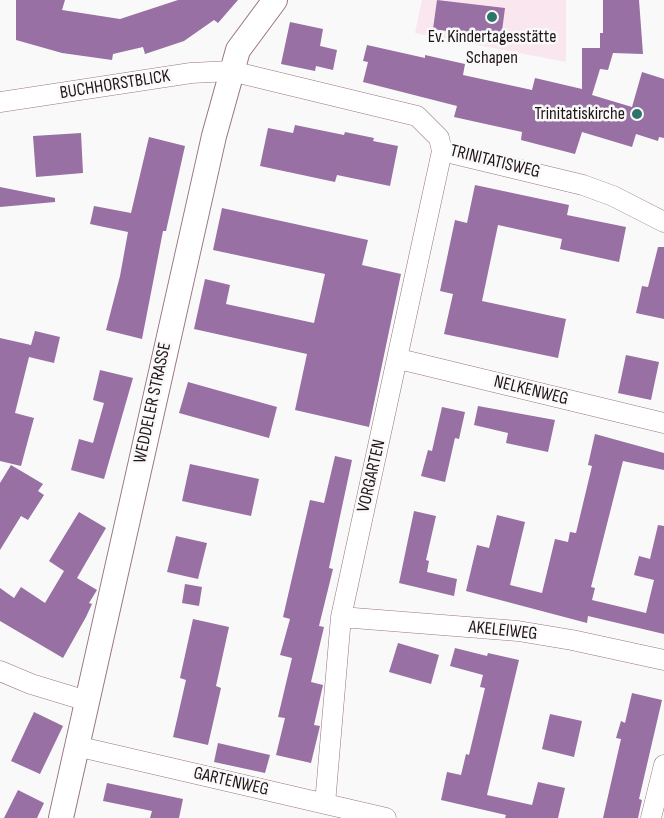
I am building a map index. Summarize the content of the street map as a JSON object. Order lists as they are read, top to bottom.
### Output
{
  "streets": {
    "street": [
      "BUCHHORSTBLICK",
      "TRINITATISWEG",
      "NELKENWEG",
      "WEDDELER STRASSE",
      "VORGARTEN",
      "AKELEIWEG",
      "GARTENWEG"
    ]
  },
  "crossings": [
    ["BUCHHORSTBLICK", "TRINITATISWEG"],
    ["BUCHHORSTBLICK", "WEDDELER STRASSE"],
    ["TRINITATISWEG", "WEDDELER STRASSE"],
    ["TRINITATISWEG", "VORGARTEN"],
    ["NELKENWEG", "VORGARTEN"],
    ["WEDDELER STRASSE", "GARTENWEG"],
    ["VORGARTEN", "AKELEIWEG"],
    ["VORGARTEN", "GARTENWEG"]
  ],
  "places": ["Ev. Kindertagesstätte Schapen", "Trinitatiskirche"]
}
